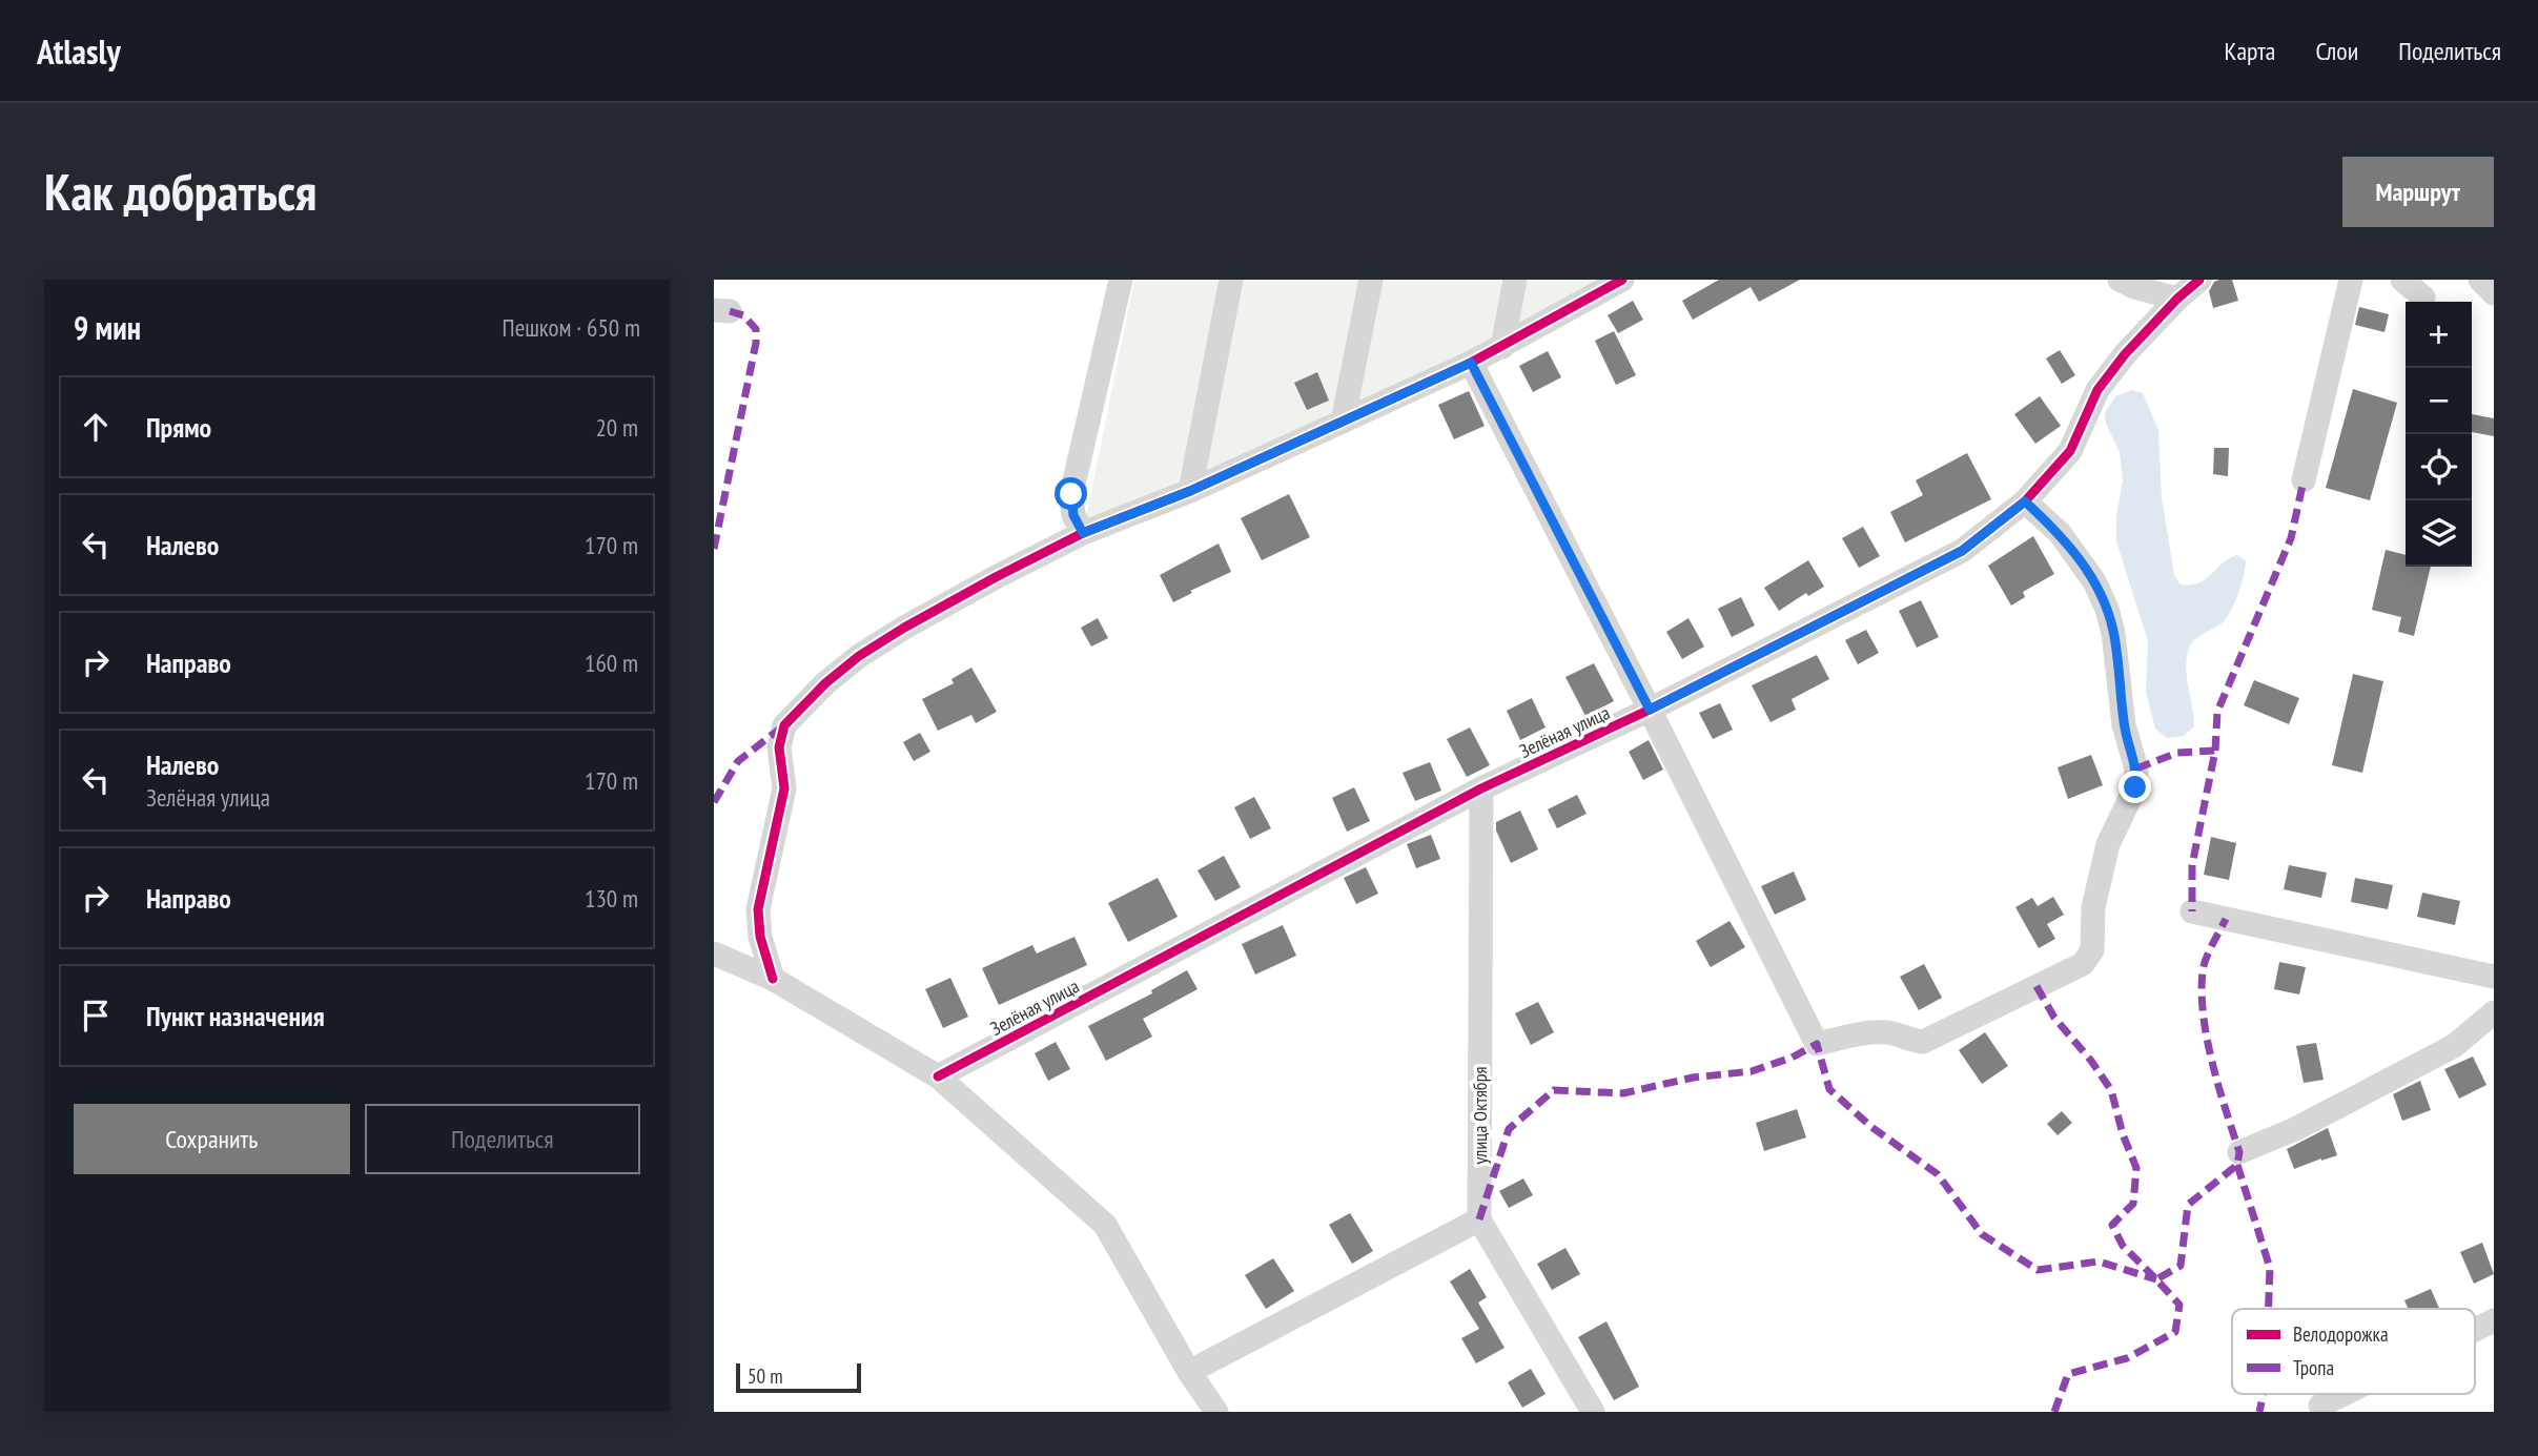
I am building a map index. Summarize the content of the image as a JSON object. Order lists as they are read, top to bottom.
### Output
{
  "streets": {
    "street": ["Зелёная улица", "улица Октября"]
  },
  "crossings": [
    ["Зелёная улица", "улица Октября"]
  ],
  "legend": ["Велодорожка", "Тропа"],
  "scale_bar": "50 m",
  "page": {
    "header": "Atlasly",
    "nav": ["Карта", "Слои", "Поделиться"],
    "buttons": [
      "Маршрут",
      ["Сохранить", "Поделиться"]
    ],
    "title": "Как добраться",
    "heading": ["9 мин", "Пешком · 650 m"],
    "map_buttons": ["+", "−"],
    "list": [
      ["Прямо", "20 m"],
      ["Налево", "170 m"],
      ["Направо", "160 m"],
      ["Налево", "Зелёная улица", "170 m"],
      ["Направо", "130 m"],
      "Пункт назначения"
    ],
    "scale": "50 m"
  }
}
